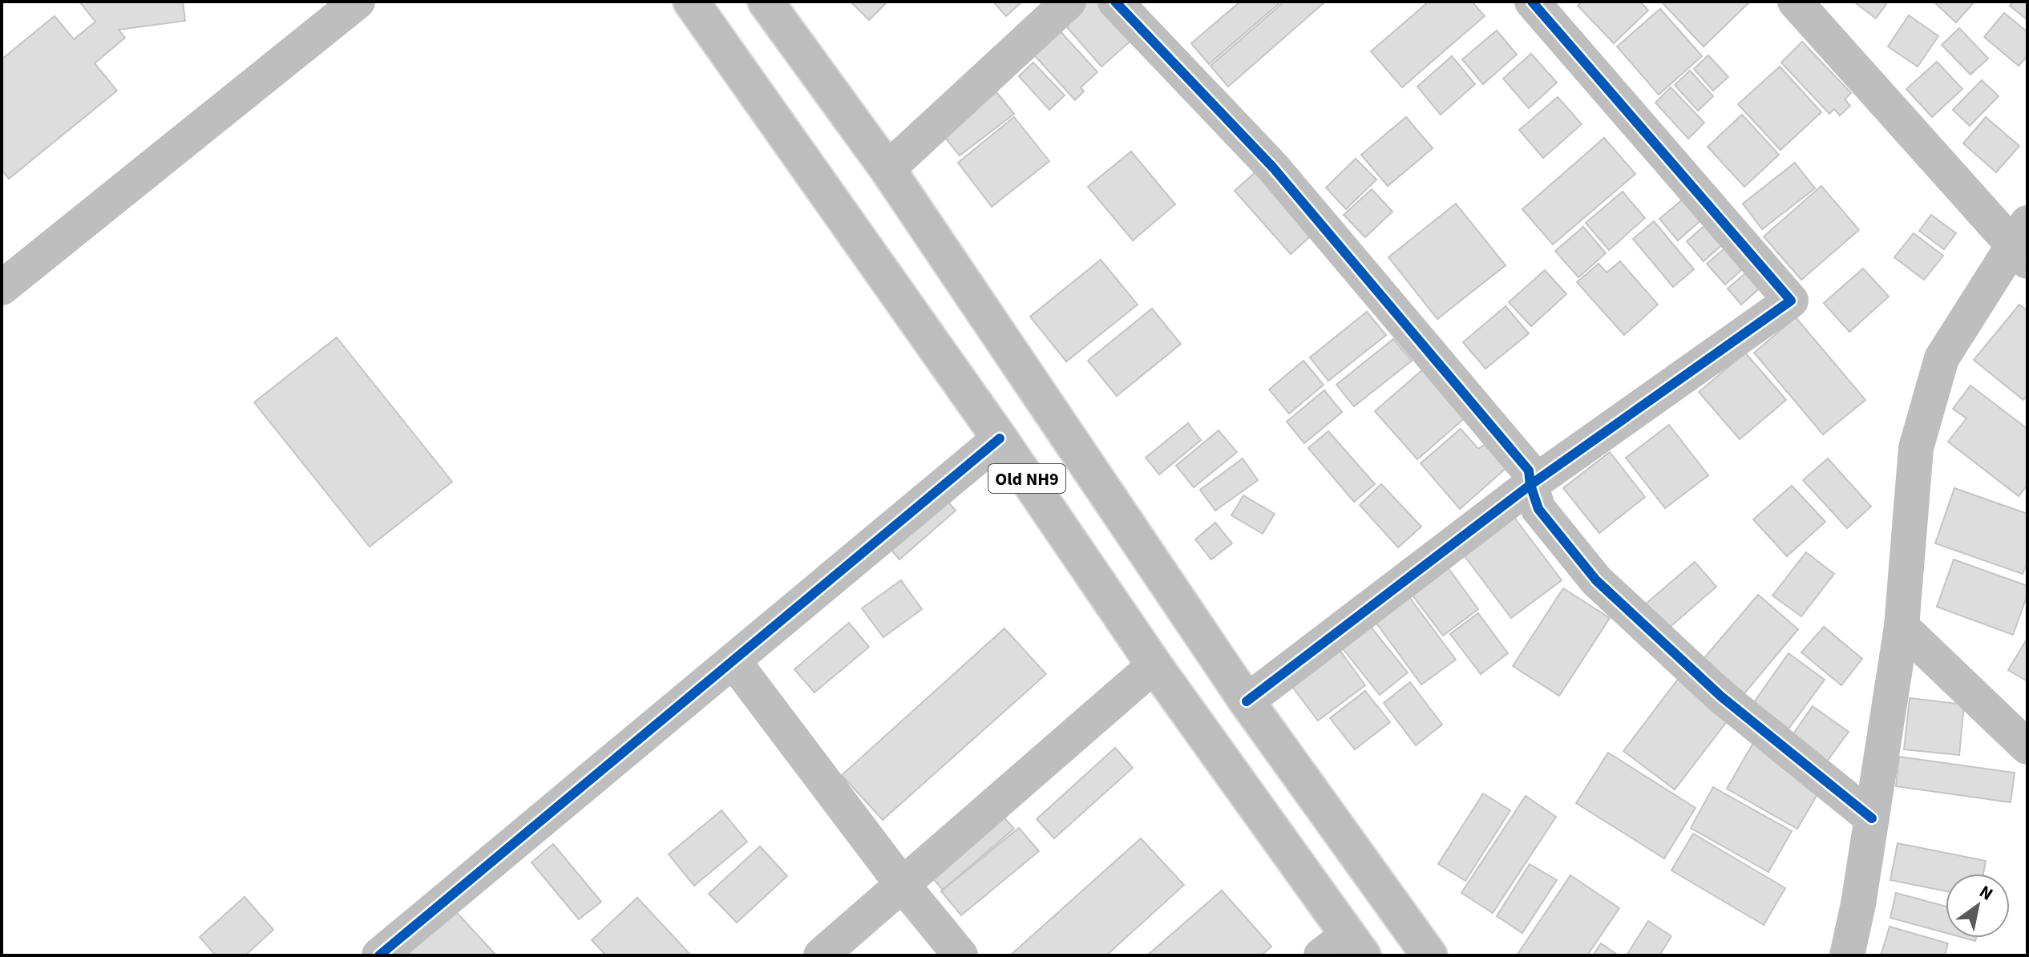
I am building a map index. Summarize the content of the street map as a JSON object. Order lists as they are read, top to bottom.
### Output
{
  "streets": {
    "main road": ["Old NH9"]
  },
  "north": "top right"
}
